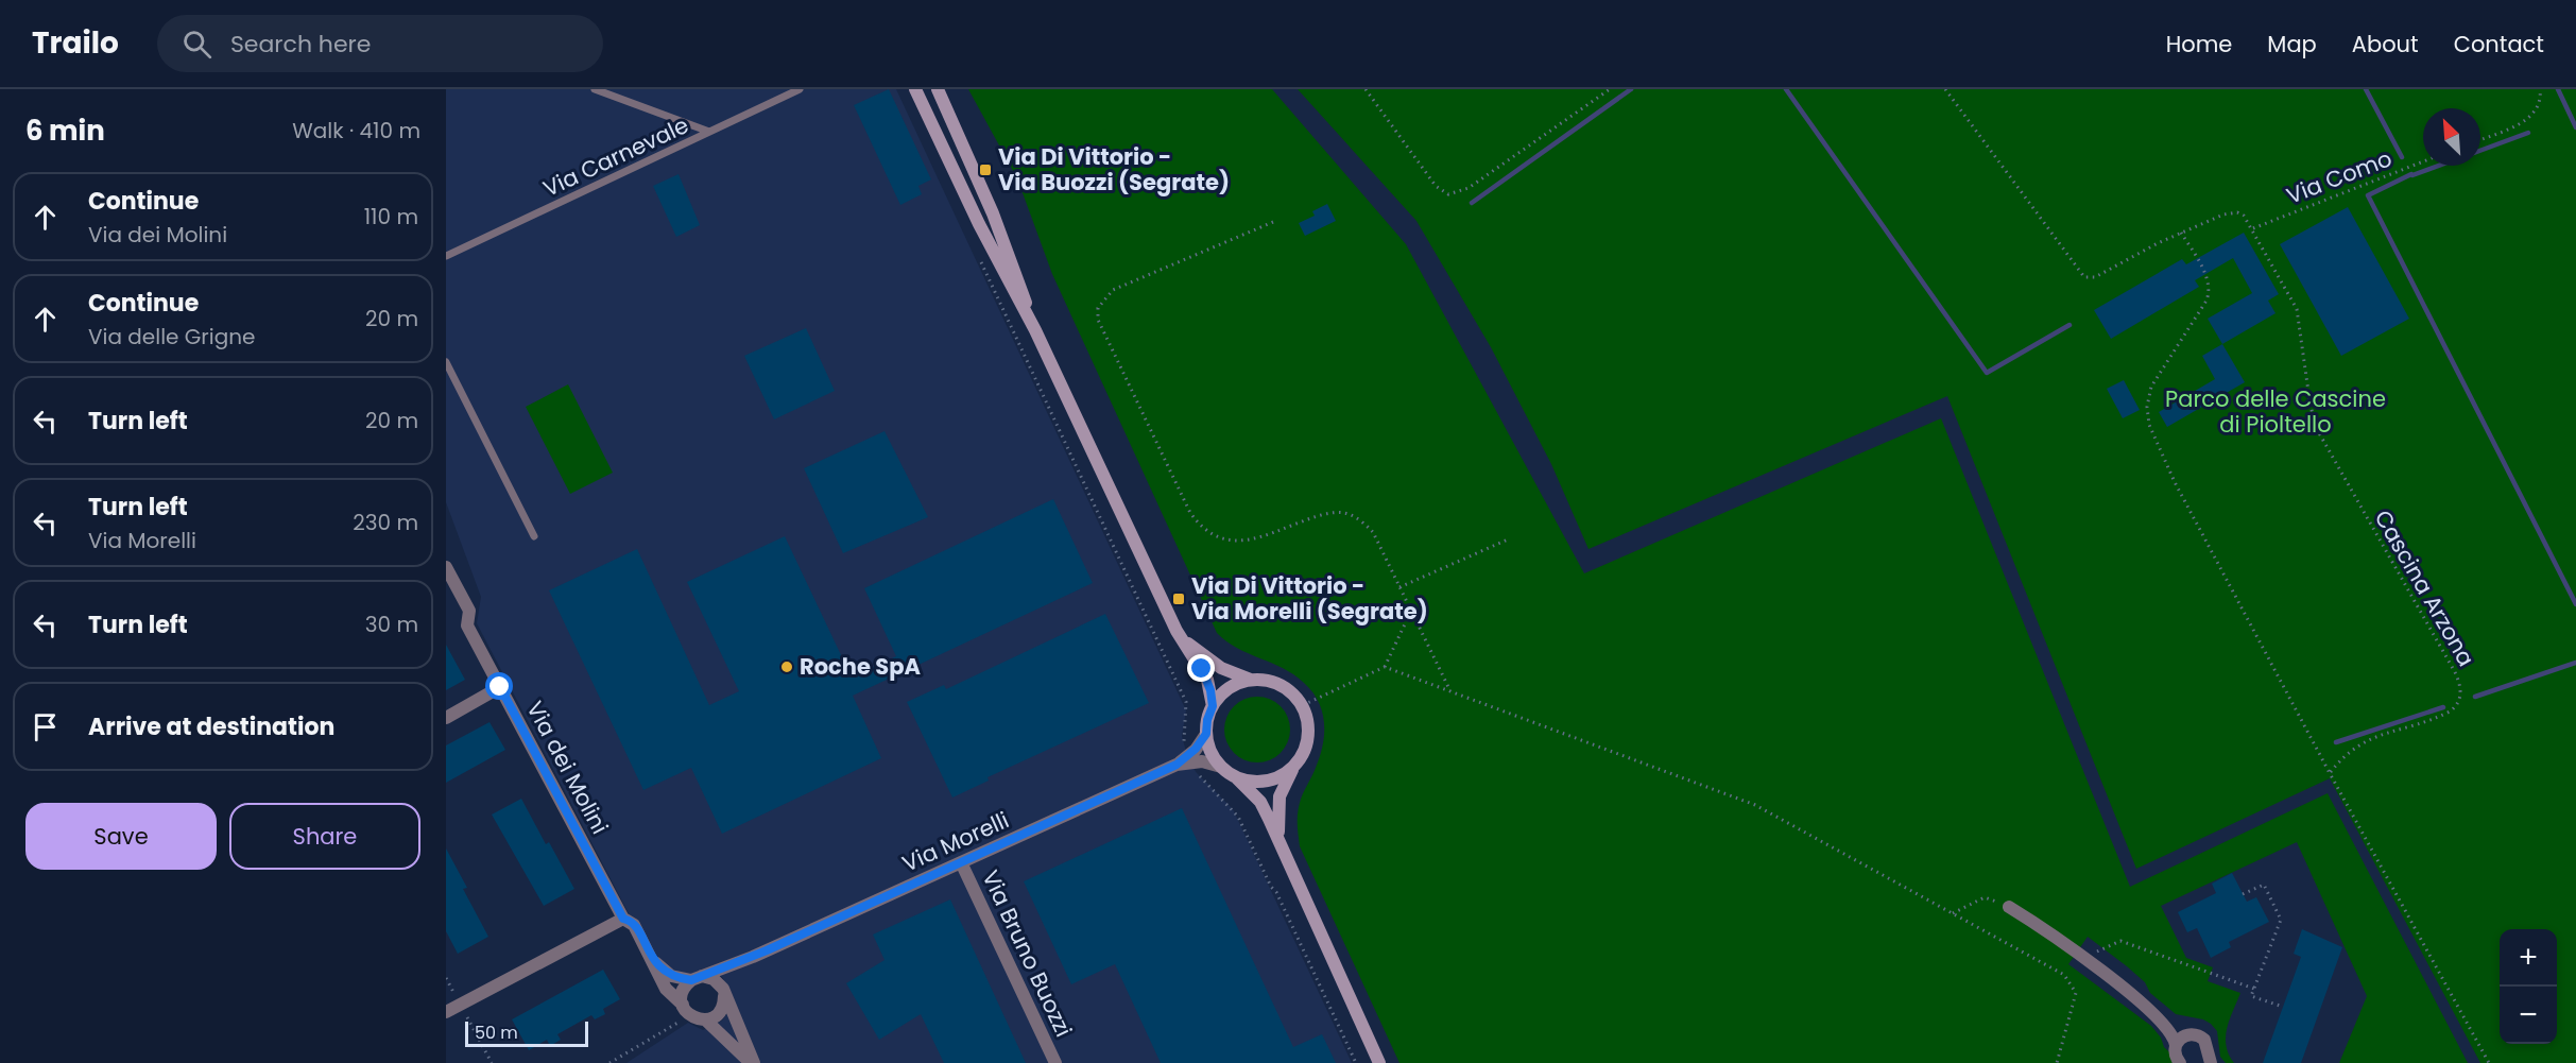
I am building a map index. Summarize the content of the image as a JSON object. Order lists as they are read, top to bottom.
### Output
{
  "streets": {
    "street": ["Via dei Molini", "Via Morelli", "Via Bruno Buozzi"],
    "lane": ["Via Carnevale"],
    "path": ["Via Como", "Cascina Arzona"]
  },
  "crossings": [
    ["Via Como", "Cascina Arzona"],
    ["Via dei Molini", "Via Morelli"],
    ["Via Morelli", "Via Bruno Buozzi"]
  ],
  "parks": ["Parco delle Cascine di Pioltello"],
  "places": {
    "transit": ["Via Di Vittorio - Via Buozzi (Segrate)", "Via Di Vittorio - Via Morelli (Segrate)"],
    "other": ["Roche SpA"]
  },
  "scale_bar": "50 m",
  "north": "top left",
  "page": {
    "header": "Trailo",
    "search": "Search here",
    "nav": [
      "Home",
      "Map",
      "About",
      "Contact"
    ],
    "heading": ["6 min", "Walk · 410 m"],
    "list": [
      ["Continue", "Via dei Molini", "110 m"],
      ["Continue", "Via delle Grigne", "20 m"],
      ["Turn left", "20 m"],
      ["Turn left", "Via Morelli", "230 m"],
      ["Turn left", "30 m"],
      "Arrive at destination"
    ],
    "buttons": ["Save", "Share"],
    "map_buttons": ["+", "−"],
    "scale": "50 m"
  }
}
